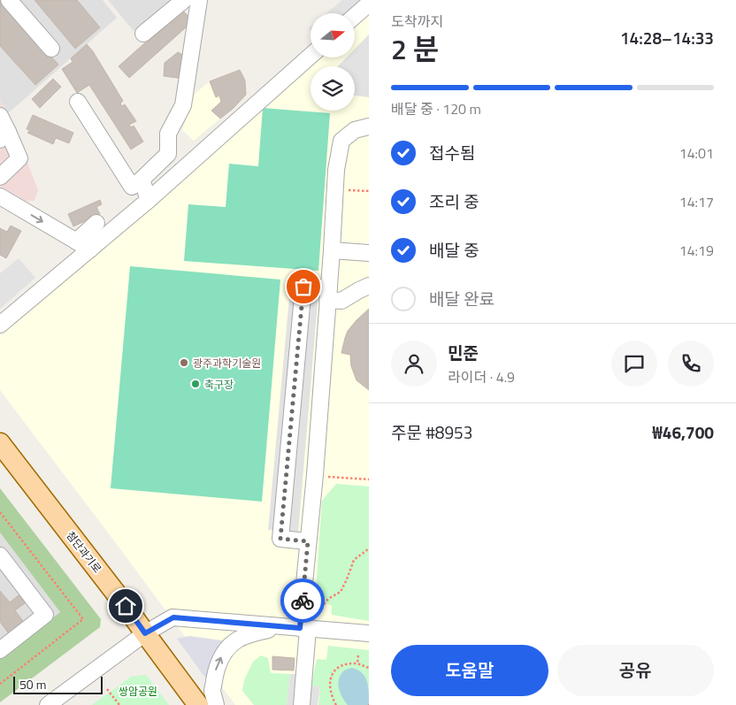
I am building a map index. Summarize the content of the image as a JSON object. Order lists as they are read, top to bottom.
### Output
{
  "streets": {
    "main road": ["첨단과기로"]
  },
  "parks": ["쌍암공원"],
  "places": ["광주과학기술원", "축구장"],
  "scale_bar": "50 m",
  "north": "right",
  "page": {
    "heading": ["2 분", "도착까지", "14:28–14:33"],
    "panel": [
      "민준",
      "라이더 · 4.9",
      "주문 #8953",
      "₩46,700"
    ],
    "bar": "배달 중 · 120 m",
    "list": [
      ["접수됨", "14:01"],
      ["조리 중", "14:17"],
      ["배달 중", "14:19"],
      "배달 완료"
    ],
    "buttons": ["도움말", "공유"],
    "scale": "50 m"
  }
}
